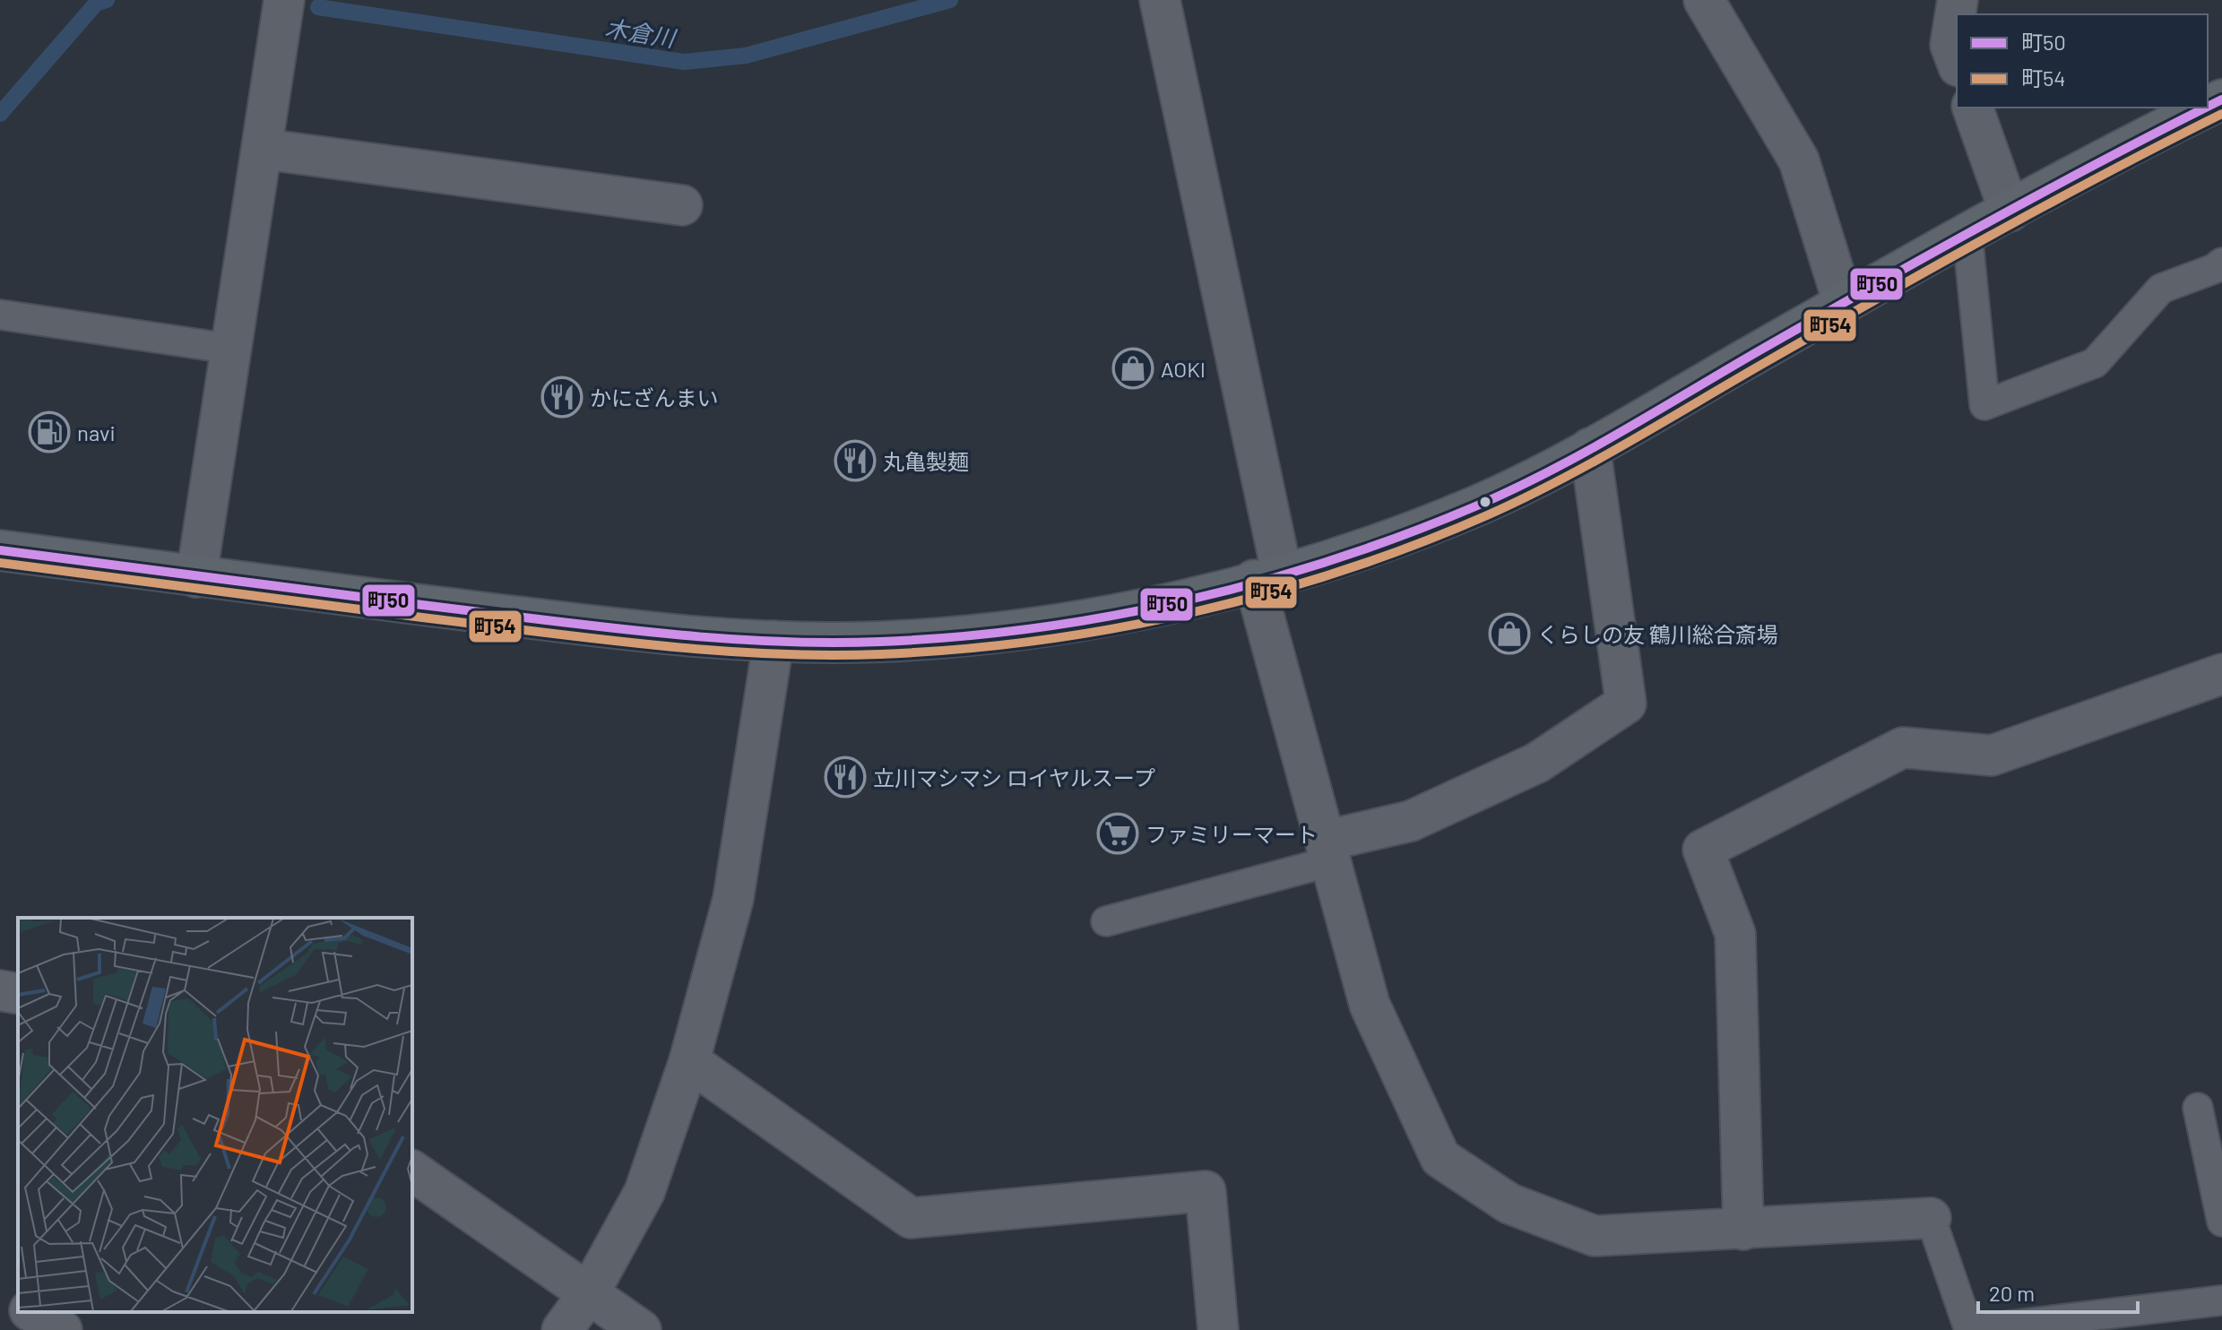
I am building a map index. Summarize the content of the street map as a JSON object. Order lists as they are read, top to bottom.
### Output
{
  "water": ["木倉川"],
  "places": {
    "shop": ["AOKI", "くらしの友 鶴川総合斎場"],
    "restaurant": ["かにざんまい", "丸亀製麺", "立川マシマシ ロイヤルスープ"],
    "fuel station": ["navi"],
    "supermarket": ["ファミリーマート"]
  },
  "lines": ["transit line 町50", "transit line 町54"],
  "legend": ["町50", "町54"],
  "scale_bar": "20 m"
}
